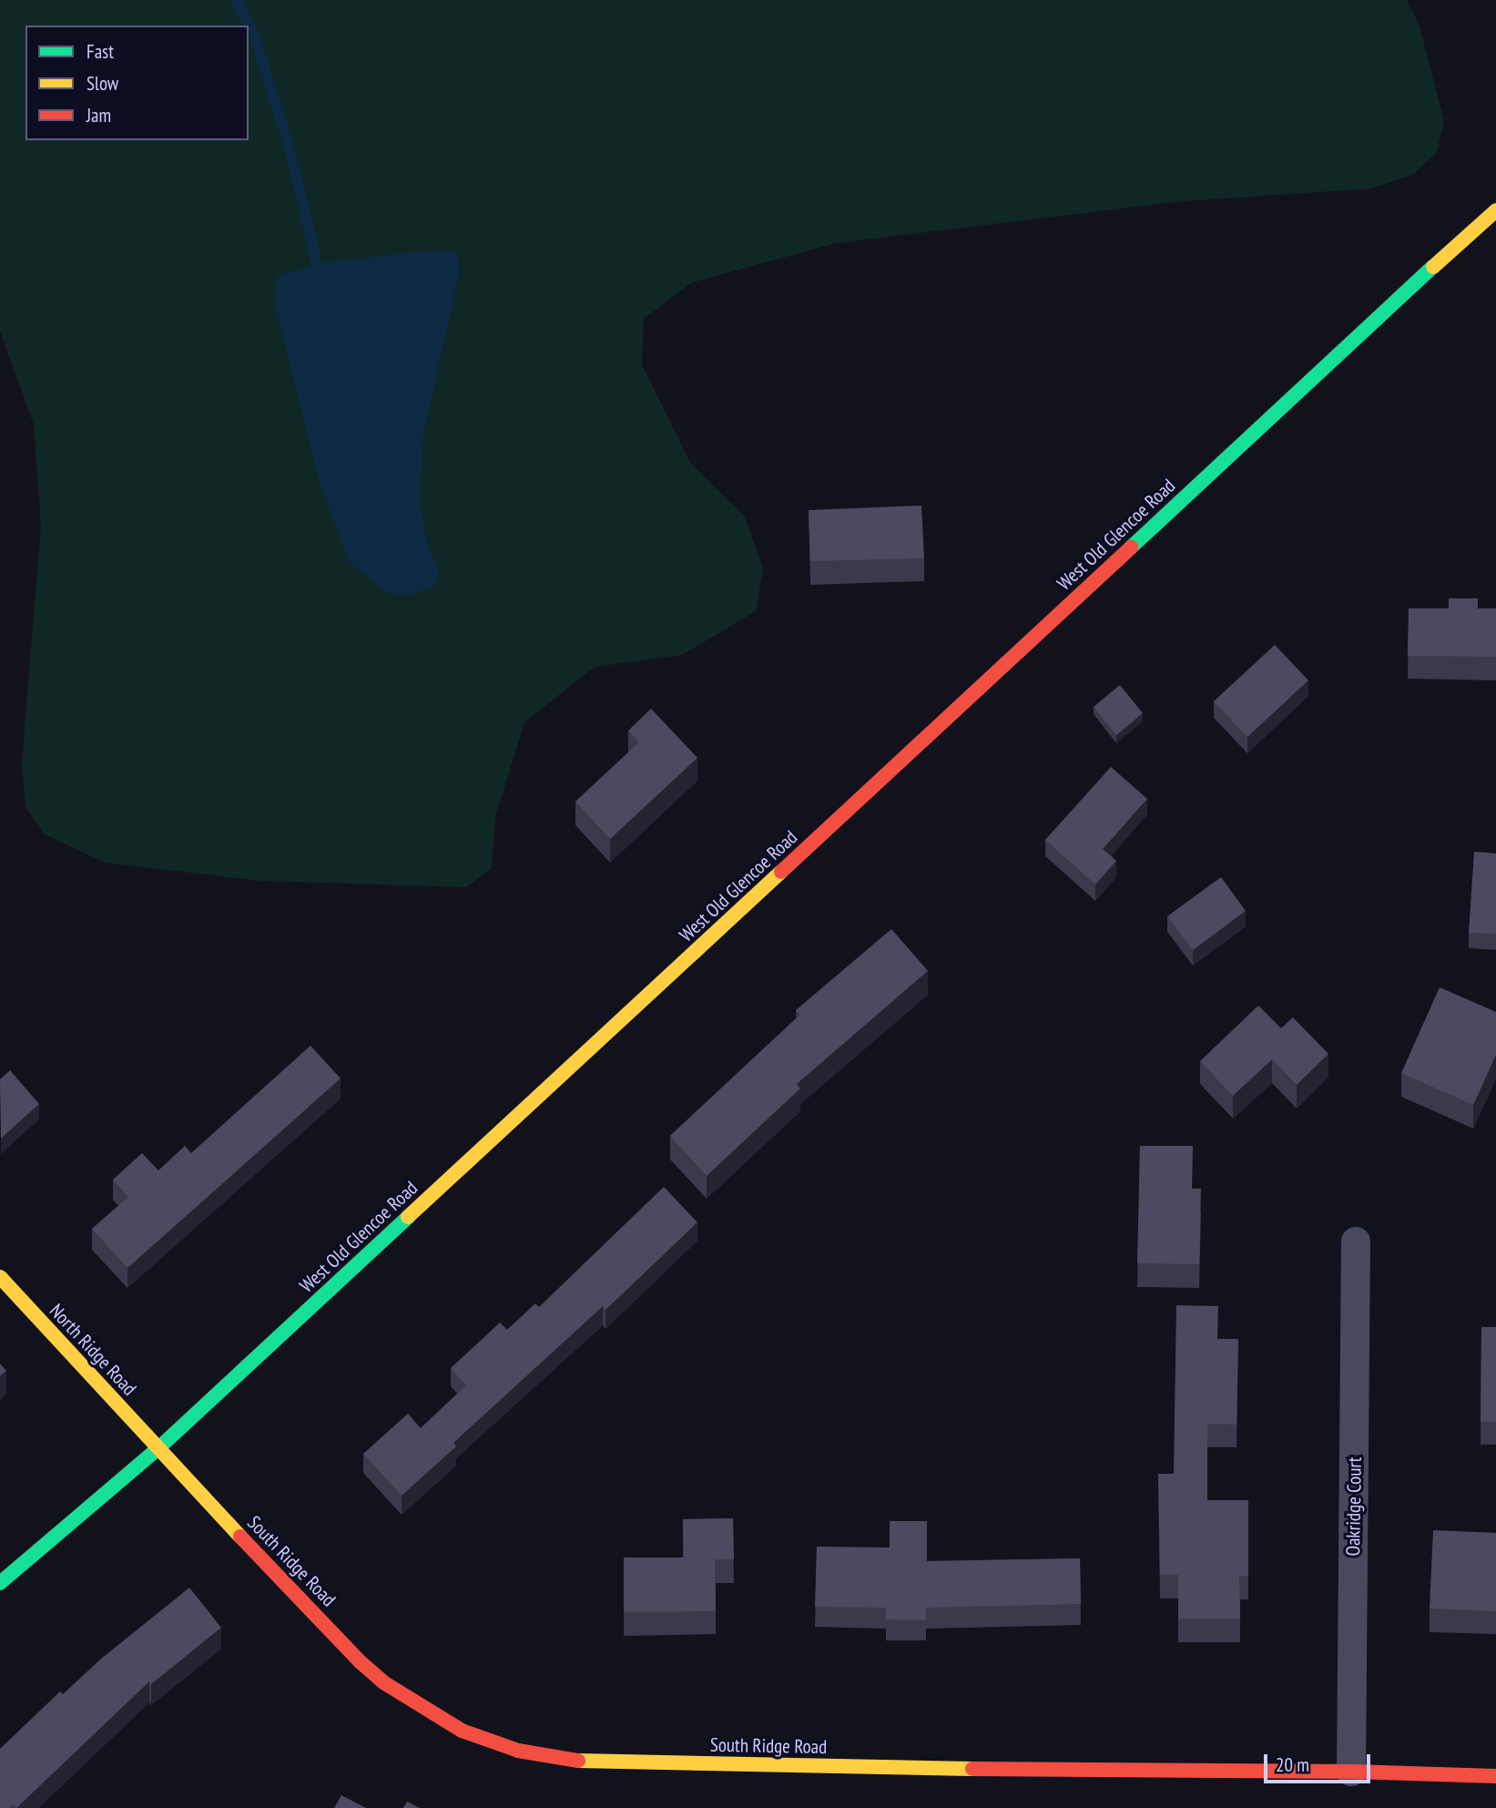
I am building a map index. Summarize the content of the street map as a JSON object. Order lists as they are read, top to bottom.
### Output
{
  "streets": {
    "street": [
      "West Old Glencoe Road",
      "North Ridge Road",
      "Oakridge Court",
      "South Ridge Road"
    ]
  },
  "crossings": [
    ["West Old Glencoe Road", "North Ridge Road"],
    ["West Old Glencoe Road", "South Ridge Road"],
    ["North Ridge Road", "South Ridge Road"],
    ["Oakridge Court", "South Ridge Road"]
  ],
  "legend": ["Fast", "Slow", "Jam"],
  "scale_bar": "20 m"
}
